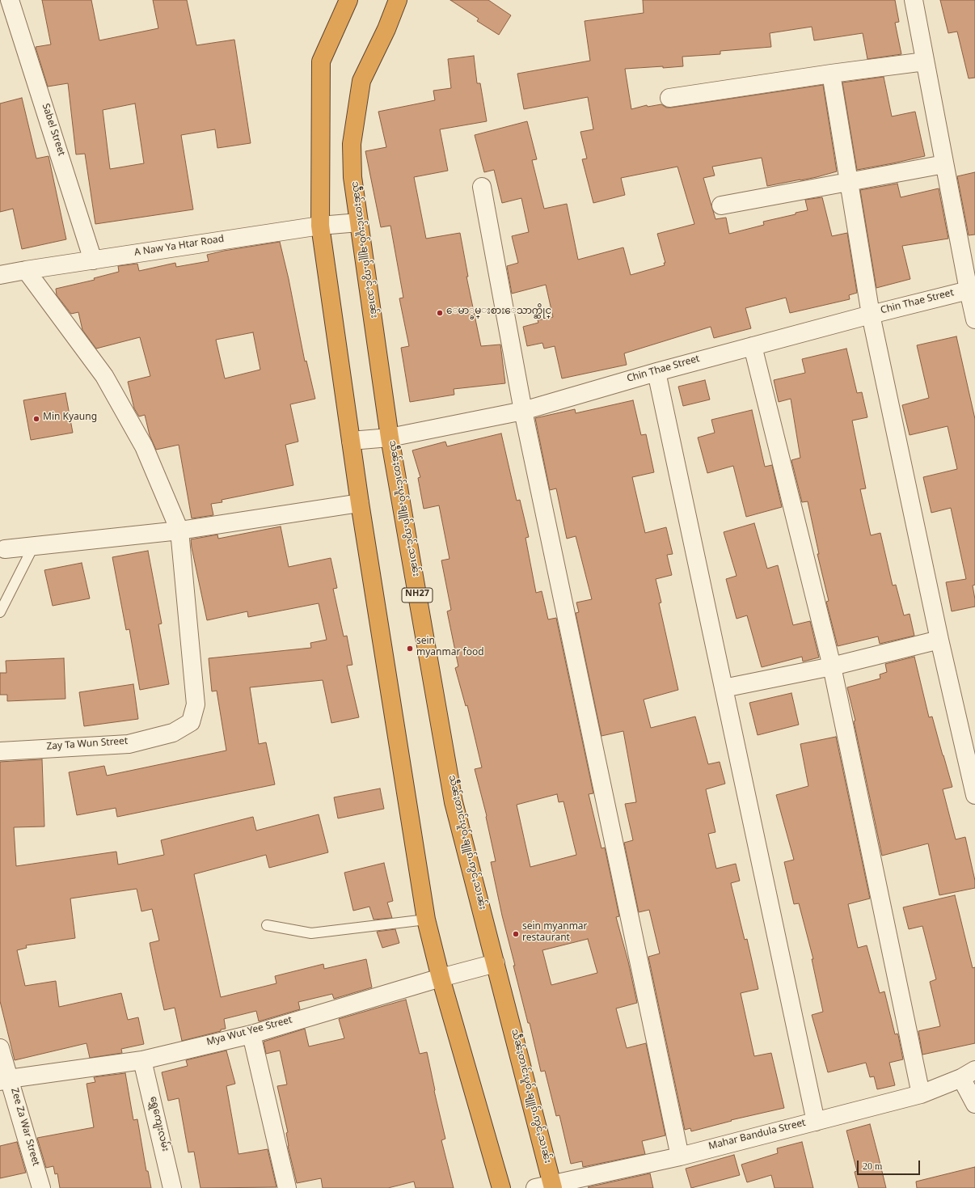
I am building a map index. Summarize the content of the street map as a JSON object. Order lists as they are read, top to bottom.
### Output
{
  "streets": {
    "highway": ["သဵႅၼ်ႈတၢင်းပူဝ်ႇၶျူၵ်ႉဢွင်ႇသၢၼ်း", "NH27"],
    "street": [
      "Sabel Street",
      "A Naw Ya Htar Road",
      "Chin Thae Street",
      "Zay Ta Wun Street",
      "Mya Wut Yee Street",
      "ရွှေကျေးလမ်း",
      "Zee Za War Street",
      "Mahar Bandula Street"
    ]
  },
  "crossings": [
    ["Sabel Street", "A Naw Ya Htar Road"],
    ["A Naw Ya Htar Road", "သဵႅၼ်ႈတၢင်းပူဝ်ႇၶျူၵ်ႉဢွင်ႇသၢၼ်း"],
    ["သဵႅၼ်ႈတၢင်းပူဝ်ႇၶျူၵ်ႉဢွင်ႇသၢၼ်း", "Chin Thae Street"],
    ["သဵႅၼ်ႈတၢင်းပူဝ်ႇၶျူၵ်ႉဢွင်ႇသၢၼ်း", "Mya Wut Yee Street"],
    ["သဵႅၼ်ႈတၢင်းပူဝ်ႇၶျူၵ်ႉဢွင်ႇသၢၼ်း", "Mahar Bandula Street"],
    ["Mya Wut Yee Street", "ရွှေကျေးလမ်း"],
    ["Mya Wut Yee Street", "Zee Za War Street"]
  ],
  "places": [
    "ေမာ္ခမ္းစားေသာက္ဆိုင္",
    "Min Kyaung",
    "sein myanmar food",
    "sein myanmar restaurant"
  ],
  "scale_bar": "20 m"
}
